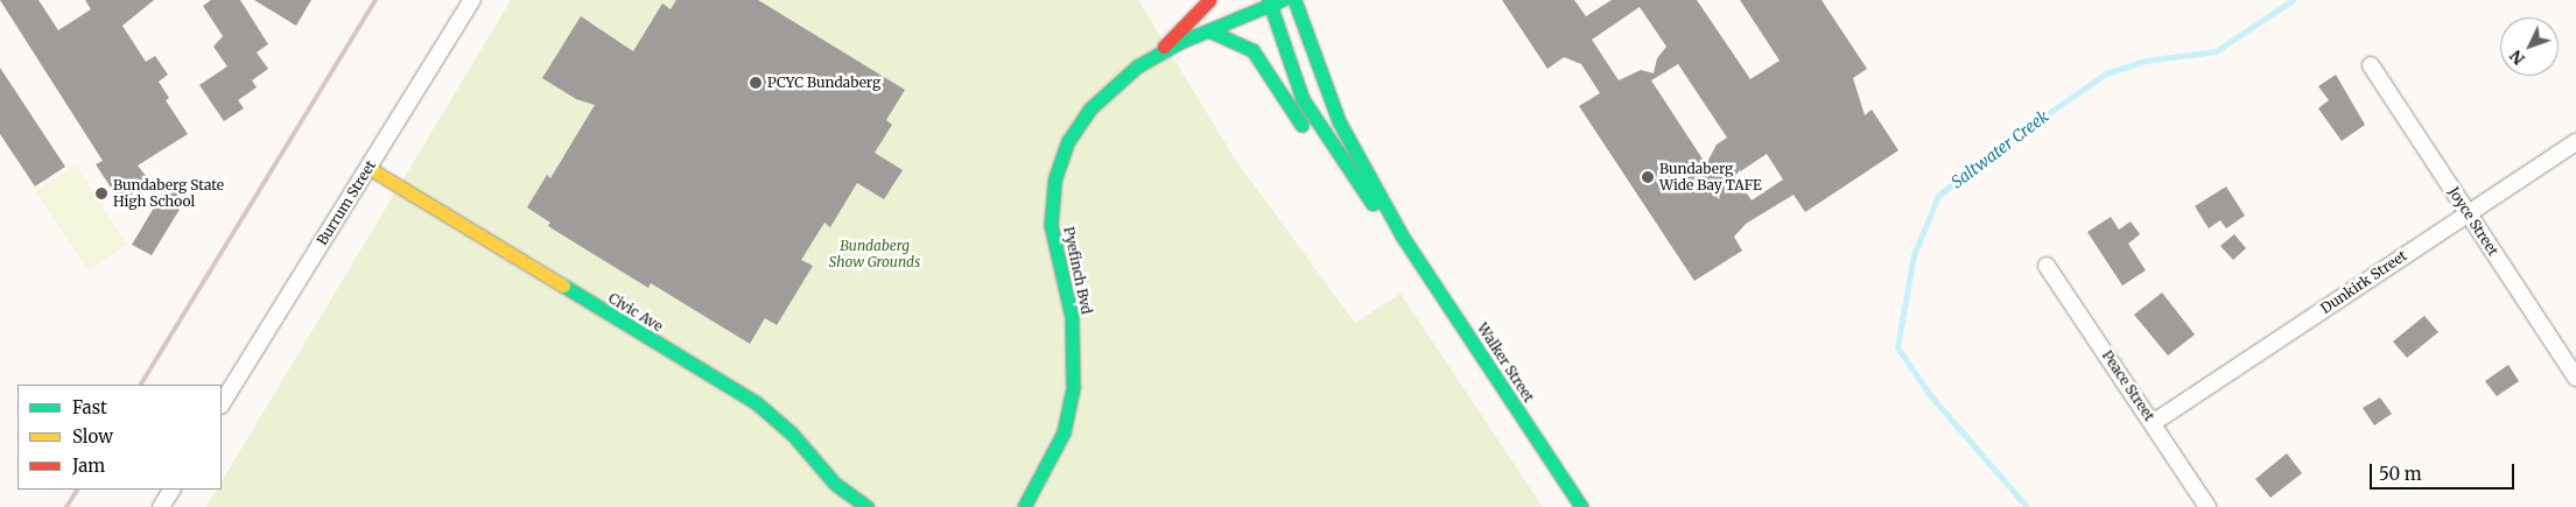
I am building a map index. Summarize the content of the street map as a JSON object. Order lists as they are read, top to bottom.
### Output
{
  "streets": {
    "street": [
      "Burrum Street",
      "Joyce Street",
      "Pyefinch Bvd",
      "Dunkirk Street",
      "Civic Ave",
      "Walker Street",
      "Peace Street"
    ]
  },
  "crossings": [
    ["Burrum Street", "Civic Ave"],
    ["Joyce Street", "Dunkirk Street"],
    ["Pyefinch Bvd", "Walker Street"],
    ["Dunkirk Street", "Peace Street"]
  ],
  "water": ["Saltwater Creek"],
  "parks": ["Bundaberg Show Grounds"],
  "places": ["PCYC Bundaberg", "Bundaberg Wide Bay TAFE", "Bundaberg State High School"],
  "legend": ["Fast", "Slow", "Jam"],
  "scale_bar": "50 m",
  "north": "bottom left"
}
